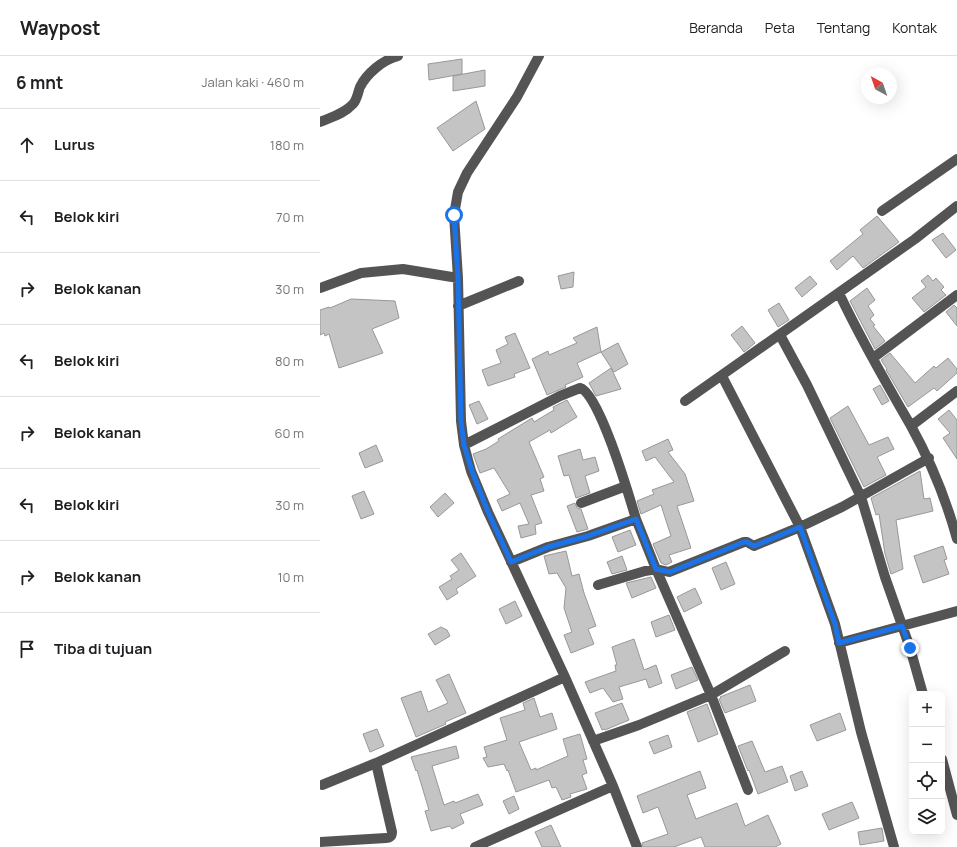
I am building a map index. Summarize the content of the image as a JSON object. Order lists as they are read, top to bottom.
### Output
{
  "north": "top left",
  "page": {
    "header": "Waypost",
    "nav": [
      "Beranda",
      "Peta",
      "Tentang",
      "Kontak"
    ],
    "heading": ["6 mnt", "Jalan kaki · 460 m"],
    "list": [
      ["Lurus", "180 m"],
      ["Belok kiri", "70 m"],
      ["Belok kanan", "30 m"],
      ["Belok kiri", "80 m"],
      ["Belok kanan", "60 m"],
      ["Belok kiri", "30 m"],
      ["Belok kanan", "10 m"],
      "Tiba di tujuan"
    ],
    "map_buttons": ["+", "−"]
  }
}
